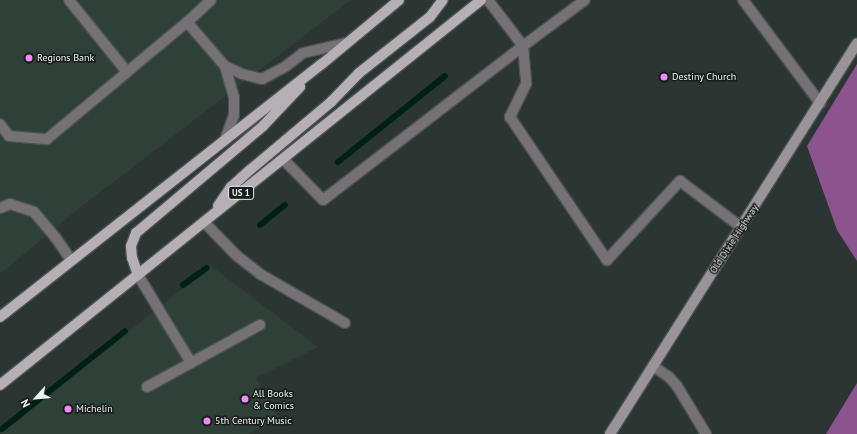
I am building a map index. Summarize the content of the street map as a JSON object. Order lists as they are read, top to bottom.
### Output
{
  "streets": {
    "main road": ["US 1"],
    "street": ["Old Dixie Highway"]
  },
  "places": [
    "Regions Bank",
    "Destiny Church",
    "All Books & Comics",
    "Michelin",
    "5th Century Music"
  ],
  "north": "bottom left"
}
